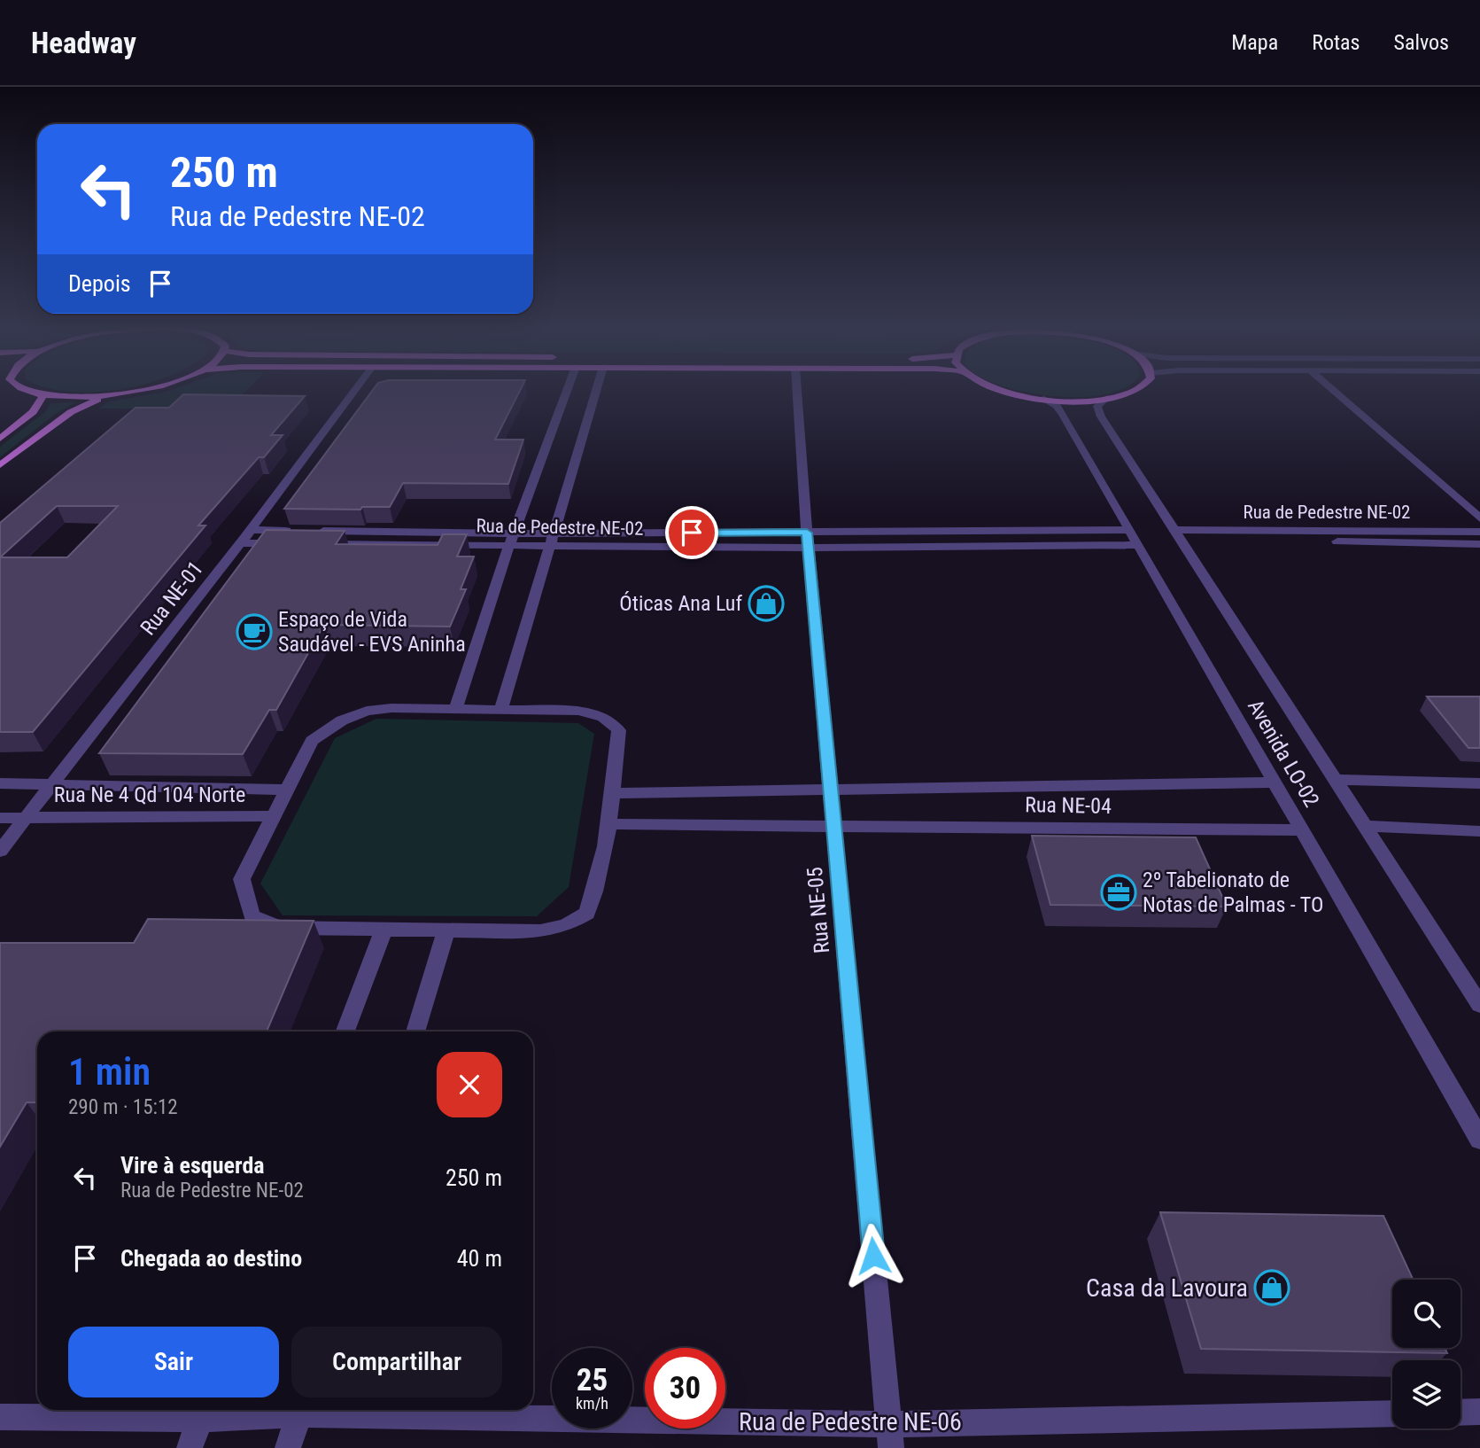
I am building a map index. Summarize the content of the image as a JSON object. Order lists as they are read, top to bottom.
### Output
{
  "streets": {
    "street": [
      "Rua de Pedestre NE-02",
      "Rua NE-01",
      "Avenida LO-02",
      "Rua Ne 4 Qd 104 Norte",
      "Rua NE-04",
      "Rua NE-05",
      "Rua de Pedestre NE-06"
    ]
  },
  "crossings": [
    ["Rua de Pedestre NE-02", "Rua NE-01"],
    ["Rua de Pedestre NE-02", "Avenida LO-02"],
    ["Rua de Pedestre NE-02", "Rua NE-05"],
    ["Rua NE-01", "Rua Ne 4 Qd 104 Norte"],
    ["Avenida LO-02", "Rua NE-04"],
    ["Rua NE-04", "Rua NE-05"],
    ["Rua NE-05", "Rua de Pedestre NE-06"]
  ],
  "places": {
    "shop": ["Óticas Ana Luf", "Casa da Lavoura"],
    "cafe": ["Espaço de Vida Saudável - EVS Aninha"],
    "office": ["2º Tabelionato de Notas de Palmas - TO"]
  },
  "page": {
    "header": "Headway",
    "nav": ["Mapa", "Rotas", "Salvos"],
    "turn": ["250 m", "Rua de Pedestre NE-02"],
    "then": "Depois",
    "heading": ["1 min", "290 m · 15:12"],
    "list": [
      {
        "name": "Vire à esquerda",
        "note": "Rua de Pedestre NE-02",
        "value": "250 m"
      },
      {
        "name": "Chegada ao destino",
        "value": "40 m"
      }
    ],
    "buttons": ["Sair", "Compartilhar"],
    "speed": "25 km/h",
    "limit": "30"
  }
}
